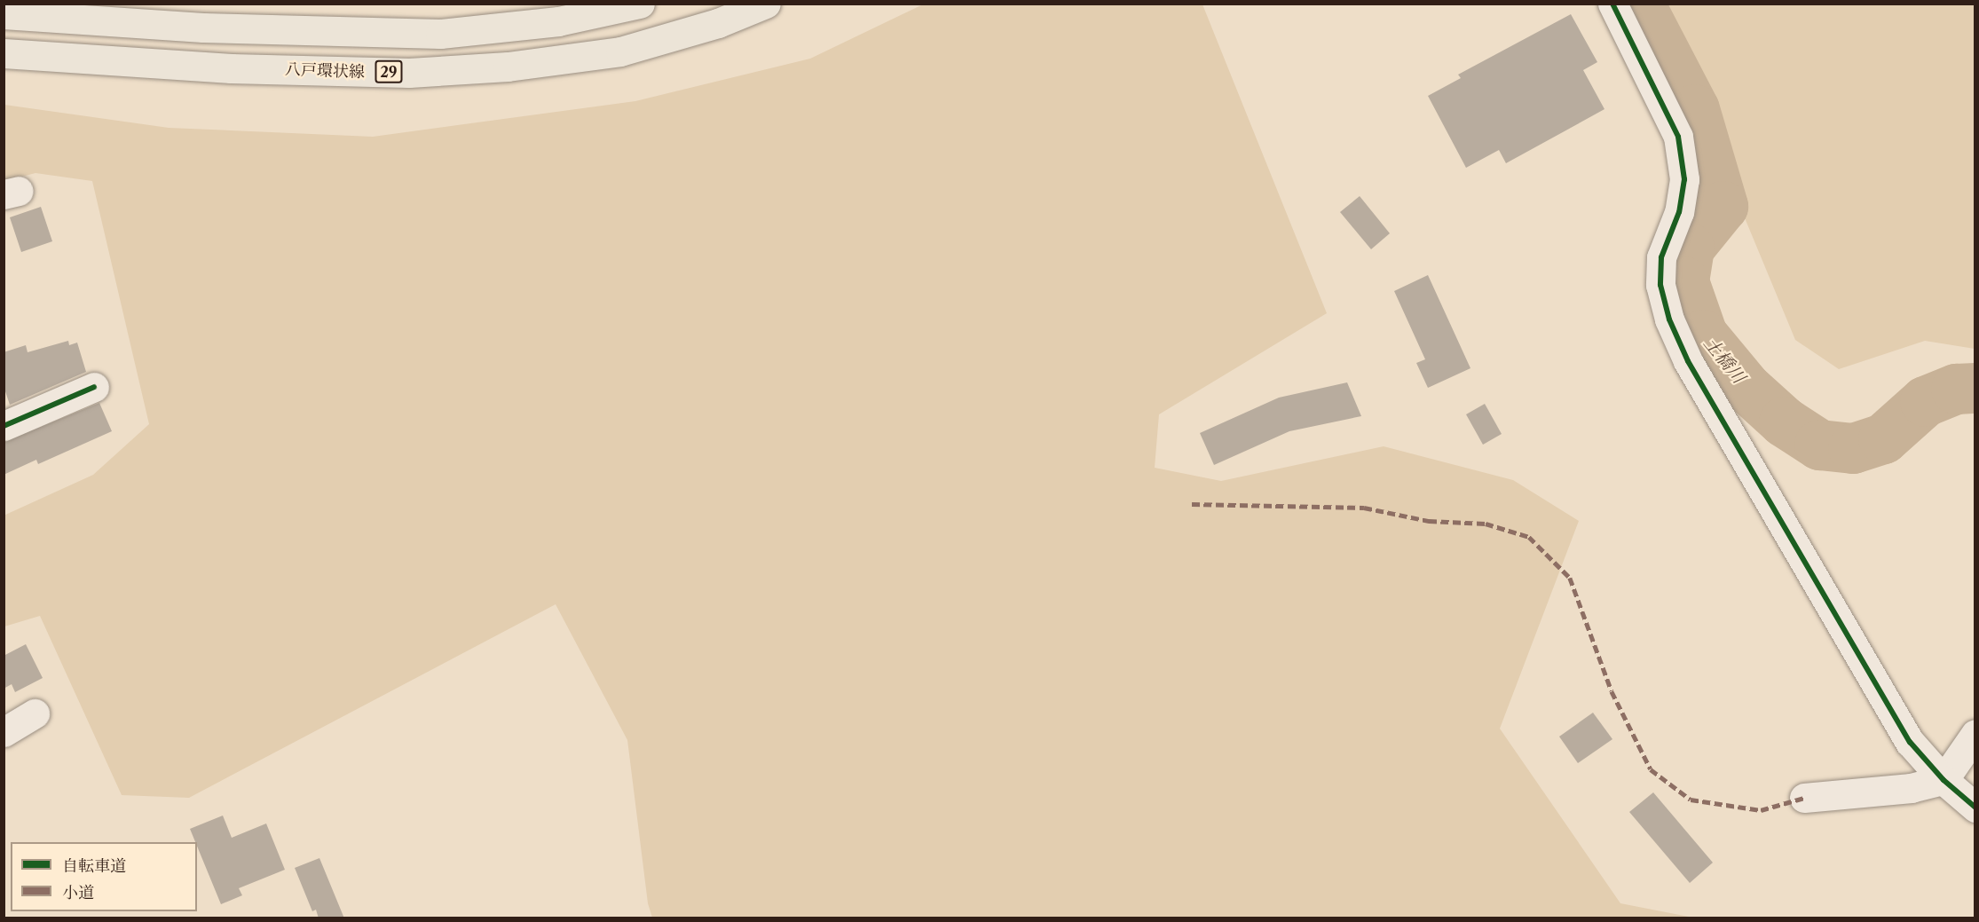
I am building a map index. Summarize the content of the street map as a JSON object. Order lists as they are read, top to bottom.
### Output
{
  "streets": {
    "main road": ["八戸環状線", "29"]
  },
  "water": ["土橋川"],
  "legend": ["自転車道", "小道"]
}
